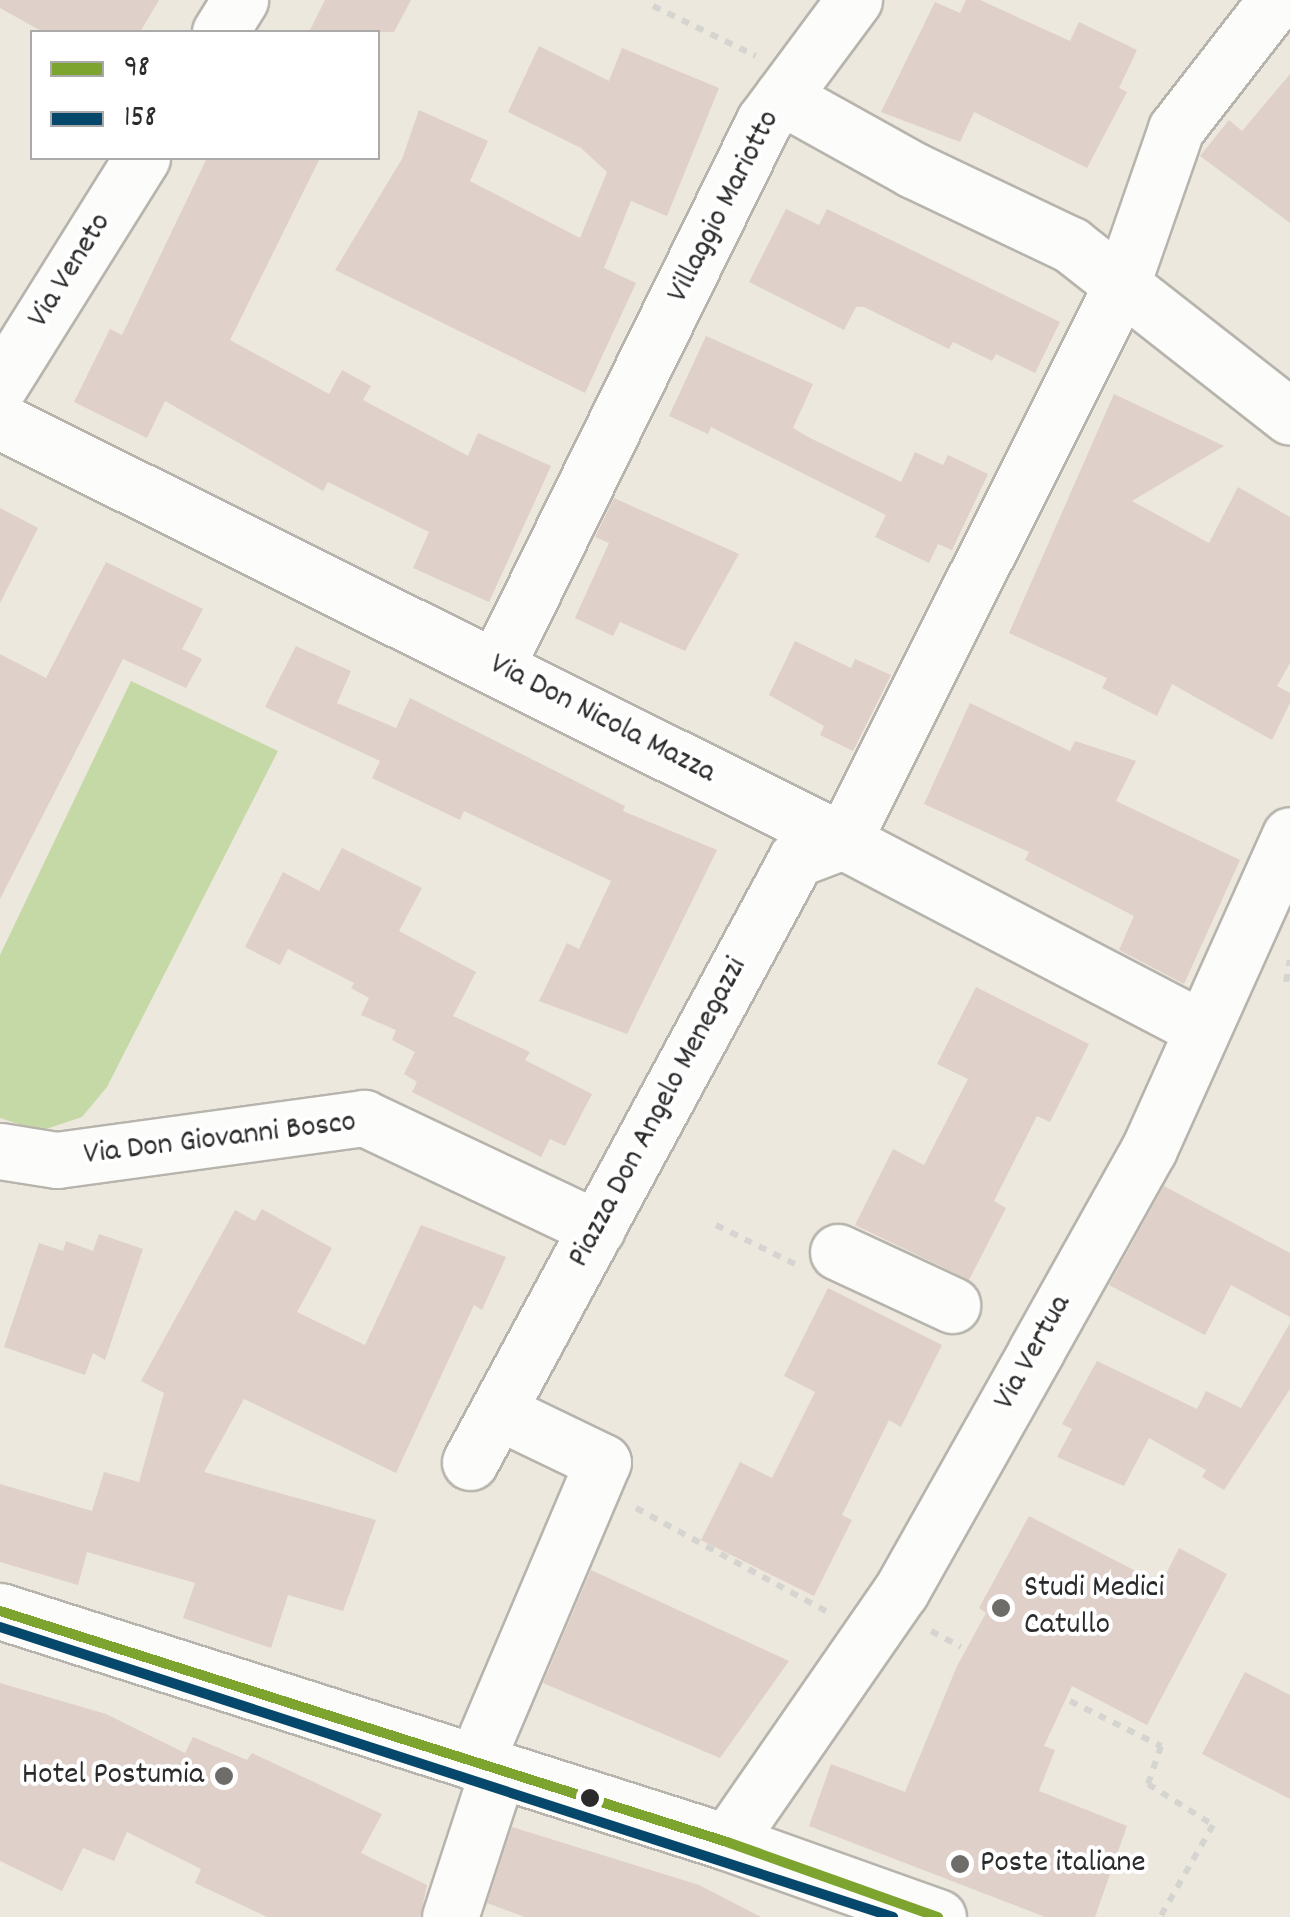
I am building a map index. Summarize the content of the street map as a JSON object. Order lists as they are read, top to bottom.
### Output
{
  "streets": {
    "street": [
      "Villaggio Mariotto",
      "Via Veneto",
      "Via Don Nicola Mazza",
      "Piazza Don Angelo Menegazzi",
      "Via Don Giovanni Bosco",
      "Via Vertua"
    ]
  },
  "crossings": [
    ["Villaggio Mariotto", "Via Don Nicola Mazza"],
    ["Via Don Nicola Mazza", "Piazza Don Angelo Menegazzi"],
    ["Via Don Nicola Mazza", "Via Vertua"],
    ["Piazza Don Angelo Menegazzi", "Via Don Giovanni Bosco"]
  ],
  "places": ["Studi Medici Catullo", "Hotel Postumia", "Poste italiane"],
  "lines": ["transit line 98", "transit line 158"],
  "legend": ["98", "158"]
}
